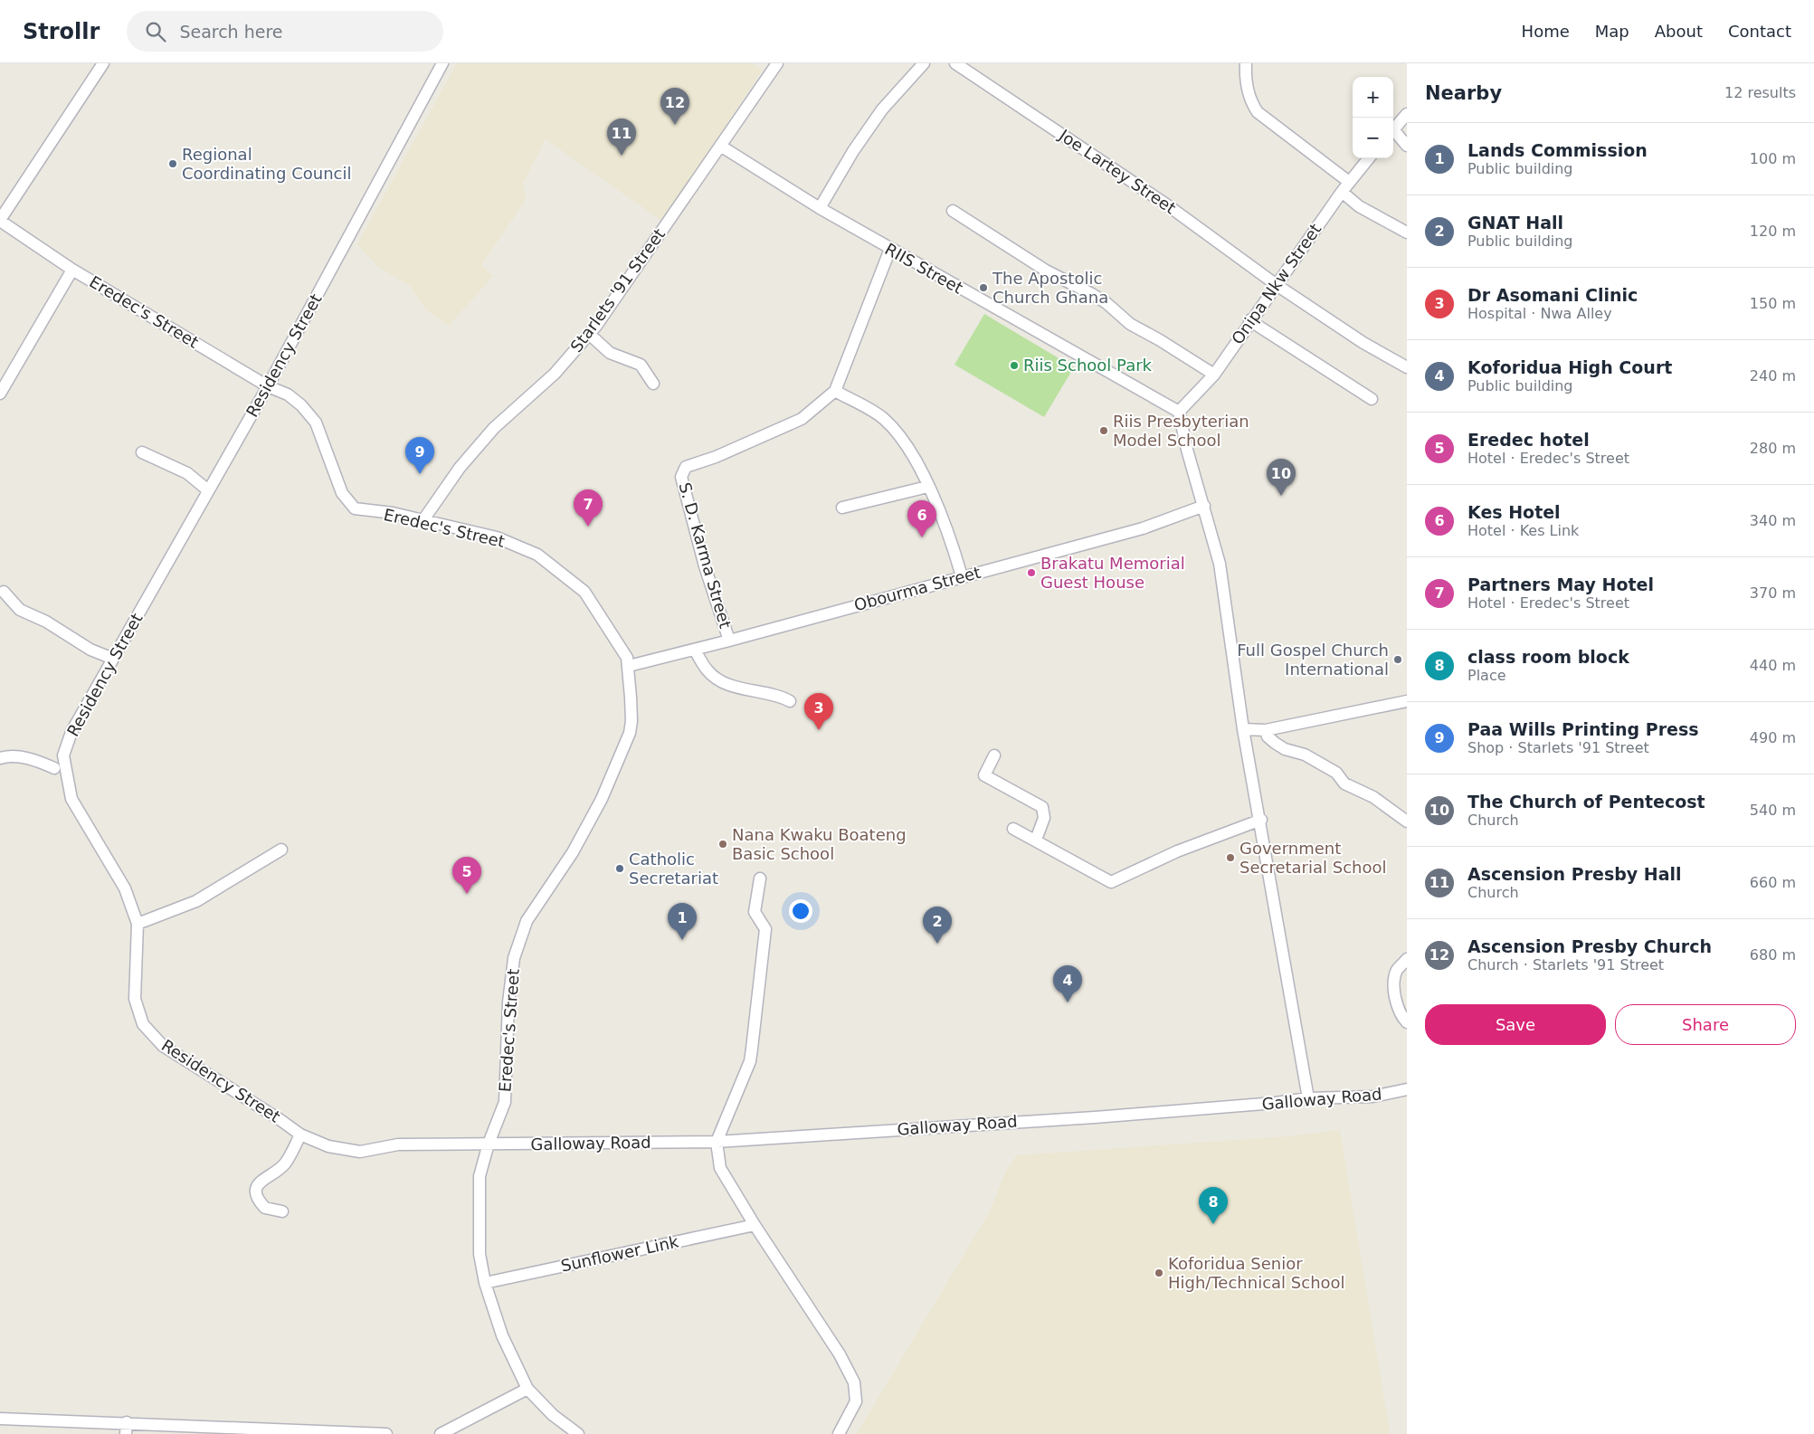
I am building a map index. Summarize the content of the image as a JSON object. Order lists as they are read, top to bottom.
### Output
{
  "streets": {
    "street": [
      "Joe Lartey Street",
      "RIIS Street",
      "Onipa Nkw Street",
      "Starlets '91 Street",
      "Eredec's Street",
      "Residency Street",
      "S. D. Karma Street",
      "Obourma Street",
      "Galloway Road",
      "Sunflower Link"
    ]
  },
  "crossings": [
    ["Joe Lartey Street", "Onipa Nkw Street"],
    ["RIIS Street", "Onipa Nkw Street"],
    ["RIIS Street", "Starlets '91 Street"],
    ["RIIS Street", "S. D. Karma Street"],
    ["Starlets '91 Street", "Eredec's Street"],
    ["Eredec's Street", "Residency Street"],
    ["Eredec's Street", "Obourma Street"],
    ["Eredec's Street", "Sunflower Link"],
    ["Residency Street", "Galloway Road"],
    ["S. D. Karma Street", "Obourma Street"]
  ],
  "places": [
    "Regional Coordinating Council",
    "The Apostolic Church Ghana",
    "Riis School Park",
    "Riis Presbyterian Model School",
    "Brakatu Memorial Guest House",
    "Full Gospel Church International",
    "Nana Kwaku Boateng Basic School",
    "Government Secretarial School",
    "Catholic Secretariat",
    "Koforidua Senior High/Technical School"
  ],
  "page": {
    "header": "Strollr",
    "search": "Search here",
    "nav": [
      "Home",
      "Map",
      "About",
      "Contact"
    ],
    "heading": ["Nearby", "12 results"],
    "map_buttons": ["+", "−"],
    "pins": [
      "12",
      "11",
      "9",
      "10",
      "7",
      "6",
      "3",
      "5",
      "1",
      "2",
      "4",
      "8"
    ],
    "list": [
      {
        "mark": "1",
        "name": "Lands Commission",
        "note": "Public building",
        "value": "100 m"
      },
      {
        "mark": "2",
        "name": "GNAT Hall",
        "note": "Public building",
        "value": "120 m"
      },
      {
        "mark": "3",
        "name": "Dr Asomani Clinic",
        "note": "Hospital · Nwa Alley",
        "value": "150 m"
      },
      {
        "mark": "4",
        "name": "Koforidua High Court",
        "note": "Public building",
        "value": "240 m"
      },
      {
        "mark": "5",
        "name": "Eredec hotel",
        "note": "Hotel · Eredec's Street",
        "value": "280 m"
      },
      {
        "mark": "6",
        "name": "Kes Hotel",
        "note": "Hotel · Kes Link",
        "value": "340 m"
      },
      {
        "mark": "7",
        "name": "Partners May Hotel",
        "note": "Hotel · Eredec's Street",
        "value": "370 m"
      },
      {
        "mark": "8",
        "name": "class room block",
        "note": "Place",
        "value": "440 m"
      },
      {
        "mark": "9",
        "name": "Paa Wills Printing Press",
        "note": "Shop · Starlets '91 Street",
        "value": "490 m"
      },
      {
        "mark": "10",
        "name": "The Church of Pentecost",
        "note": "Church",
        "value": "540 m"
      },
      {
        "mark": "11",
        "name": "Ascension Presby Hall",
        "note": "Church",
        "value": "660 m"
      },
      {
        "mark": "12",
        "name": "Ascension Presby Church",
        "note": "Church · Starlets '91 Street",
        "value": "680 m"
      }
    ],
    "buttons": ["Save", "Share"]
  }
}
